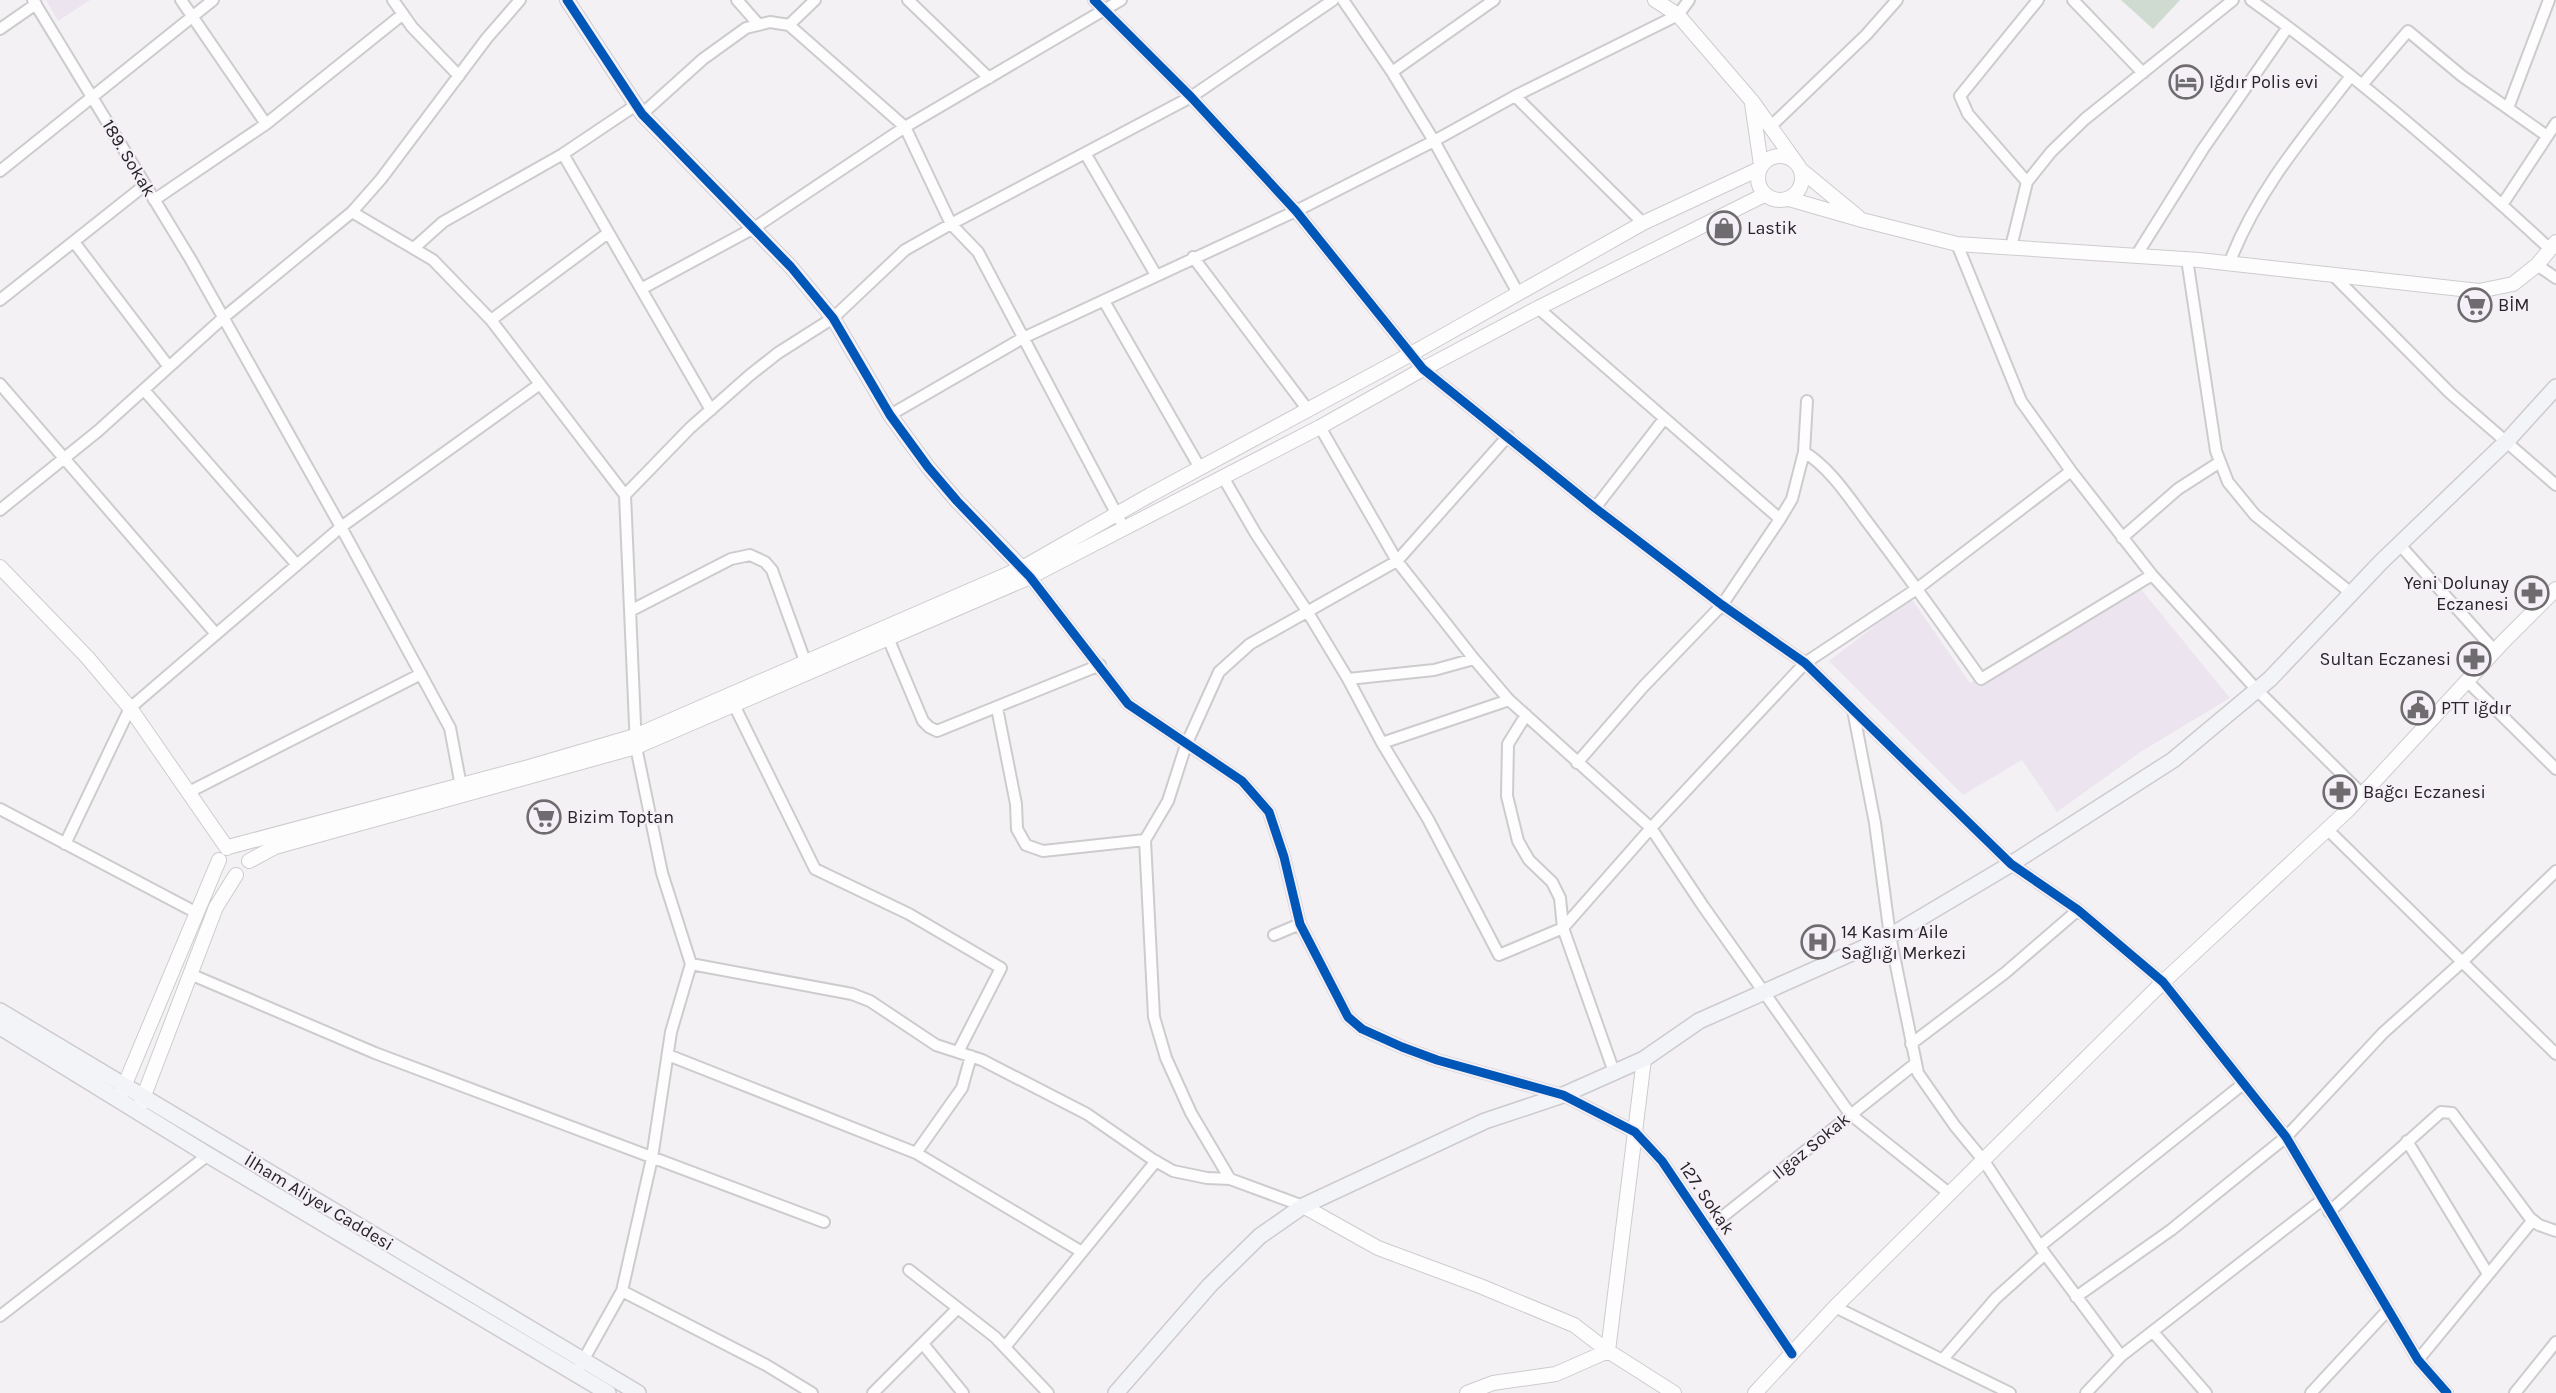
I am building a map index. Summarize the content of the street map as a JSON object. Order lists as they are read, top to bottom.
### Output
{
  "streets": {
    "main road": ["İlham Aliyev Caddesi"],
    "street": ["189. Sokak", "Ilgaz Sokak", "127. Sokak"]
  },
  "crossings": [
    ["Ilgaz Sokak", "127. Sokak"]
  ],
  "places": {
    "hotel": ["Iğdır Polis evi"],
    "shop": ["Lastik"],
    "supermarket": ["BİM", "Bizim Toptan"],
    "pharmacy": ["Yeni Dolunay Eczanesi", "Sultan Eczanesi", "Bağcı Eczanesi"],
    "public building": ["PTT Iğdır"],
    "hospital": ["14 Kasım Aile Sağlığı Merkezi"]
  }
}
